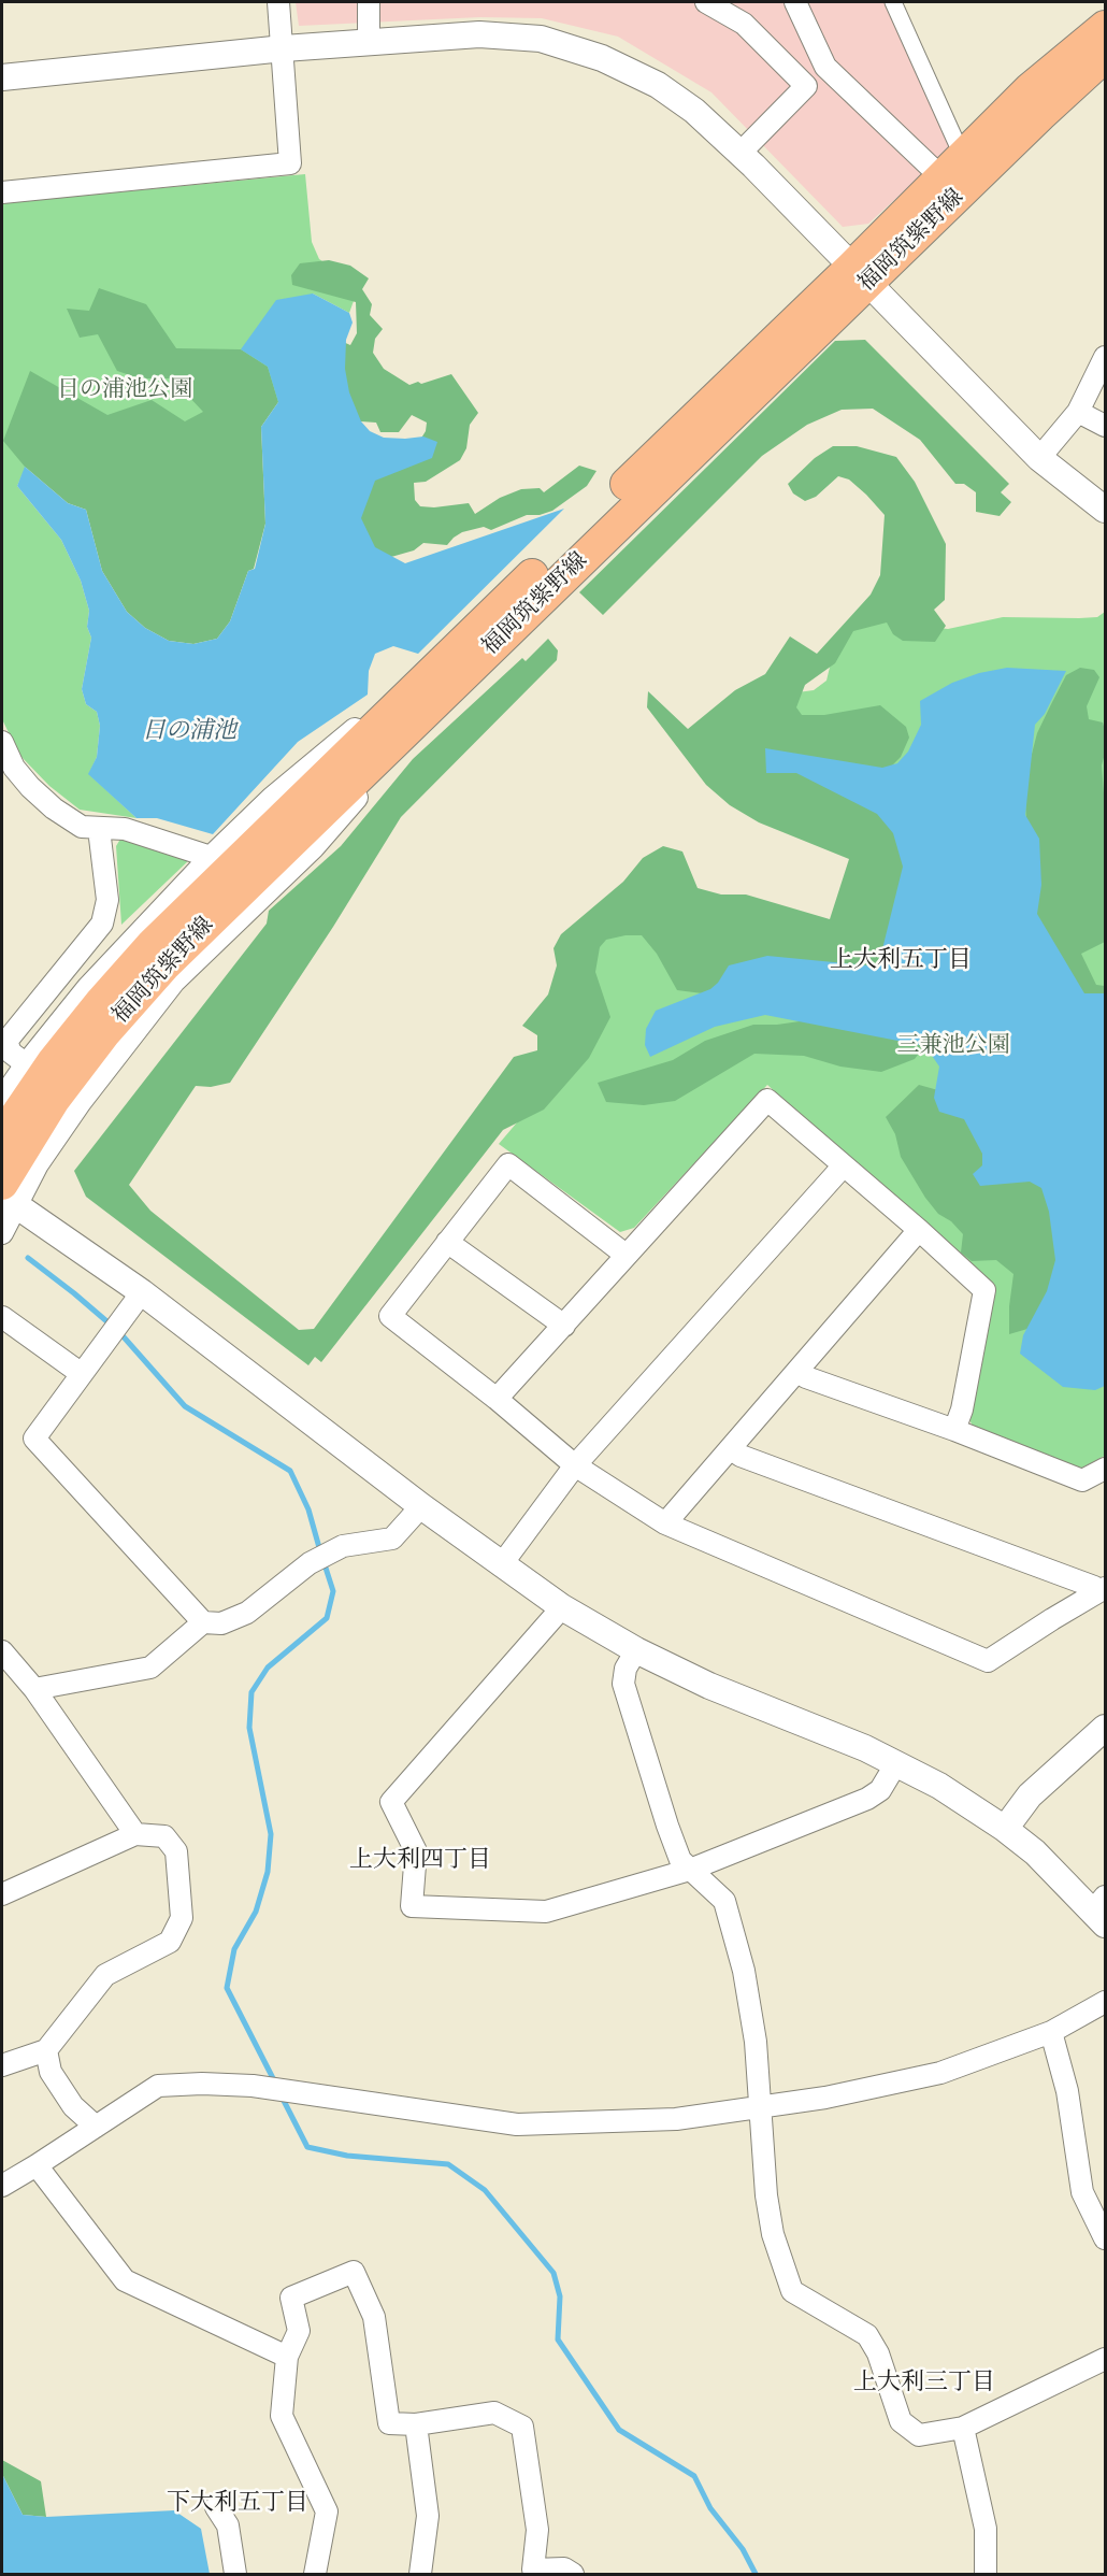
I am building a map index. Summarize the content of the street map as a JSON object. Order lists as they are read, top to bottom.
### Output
{
  "streets": {
    "main road": ["福岡筑紫野線"]
  },
  "districts": [
    "上大利五丁目",
    "上大利四丁目",
    "上大利三丁目",
    "下大利五丁目"
  ],
  "water": ["日の浦池"],
  "parks": ["日の浦池公園", "三兼池公園"]
}
